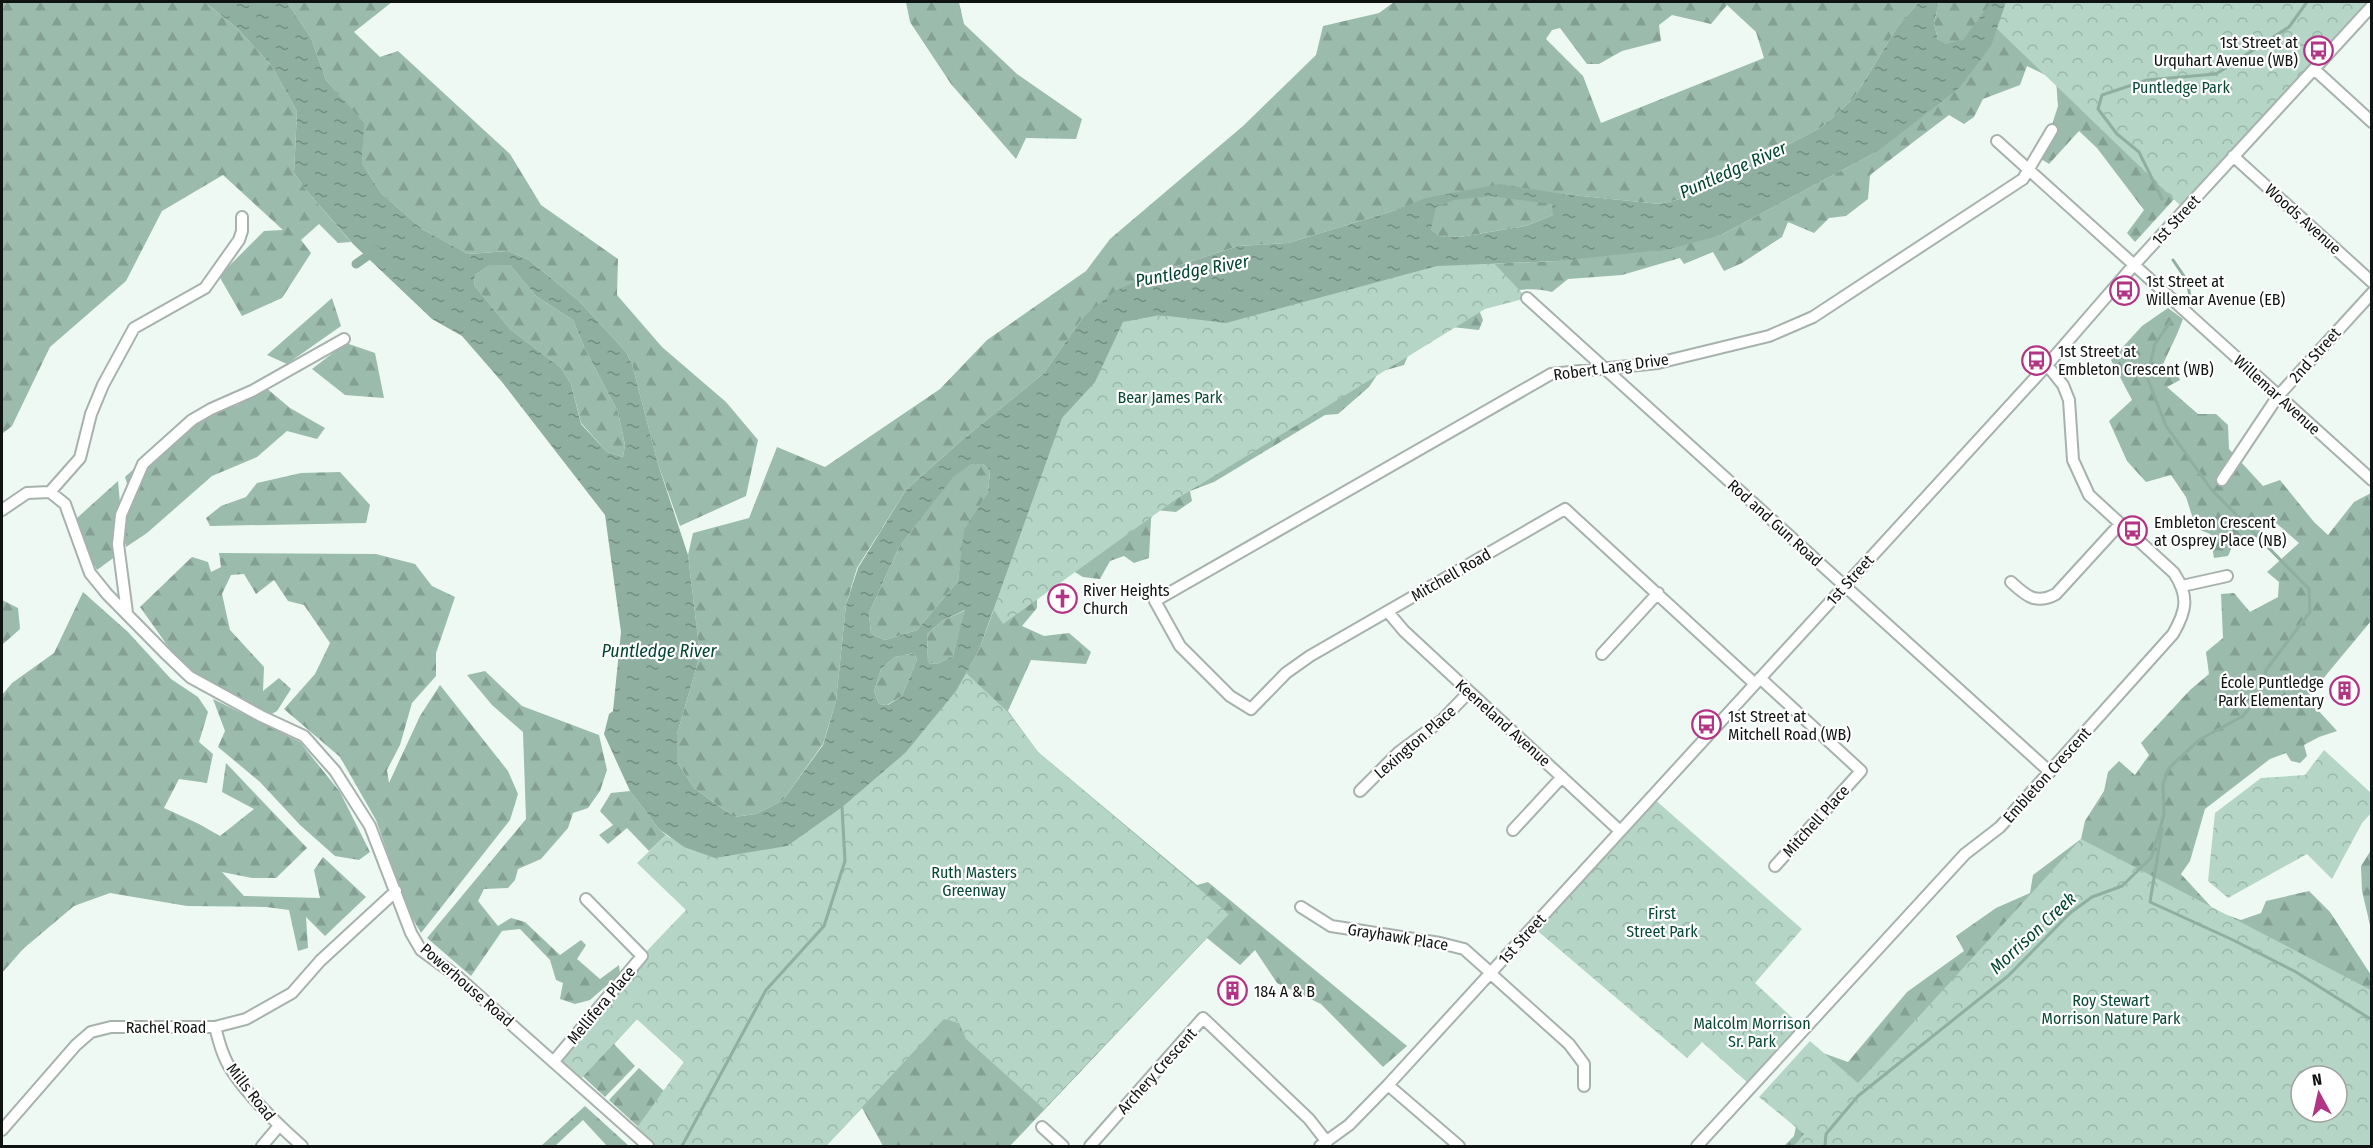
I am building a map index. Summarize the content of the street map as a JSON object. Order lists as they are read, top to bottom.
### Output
{
  "streets": {
    "street": [
      "Woods Avenue",
      "1st Street",
      "2nd Street",
      "Robert Lang Drive",
      "Willemar Avenue",
      "Rod and Gun Road",
      "Mitchell Road",
      "Keeneland Avenue",
      "Lexington Place",
      "Embleton Crescent",
      "Mitchell Place",
      "Grayhawk Place",
      "Powerhouse Road",
      "Mellifera Place",
      "Rachel Road",
      "Archery Crescent",
      "Mills Road"
    ]
  },
  "crossings": [
    ["Woods Avenue", "1st Street"],
    ["1st Street", "Willemar Avenue"],
    ["1st Street", "Rod and Gun Road"],
    ["1st Street", "Mitchell Road"],
    ["1st Street", "Keeneland Avenue"],
    ["1st Street", "Mitchell Place"],
    ["1st Street", "Grayhawk Place"],
    ["1st Street", "Archery Crescent"],
    ["2nd Street", "Willemar Avenue"],
    ["Robert Lang Drive", "Willemar Avenue"],
    ["Robert Lang Drive", "Rod and Gun Road"],
    ["Robert Lang Drive", "Mitchell Road"],
    ["Rod and Gun Road", "Embleton Crescent"],
    ["Mitchell Road", "Keeneland Avenue"],
    ["Mitchell Road", "Mitchell Place"],
    ["Keeneland Avenue", "Lexington Place"],
    ["Powerhouse Road", "Mellifera Place"],
    ["Powerhouse Road", "Rachel Road"],
    ["Rachel Road", "Mills Road"]
  ],
  "water": ["Puntledge River", "Morrison Creek"],
  "parks": [
    "Puntledge Park",
    "Bear James Park",
    "Ruth Masters Greenway",
    "First Street Park",
    "Roy Stewart Morrison Nature Park",
    "Malcolm Morrison Sr. Park"
  ],
  "places": {
    "bus stop": [
      "1st Street at Urquhart Avenue (WB)",
      "1st Street at Willemar Avenue (EB)",
      "1st Street at Embleton Crescent (WB)",
      "Embleton Crescent at Osprey Place (NB)",
      "1st Street at Mitchell Road (WB)"
    ],
    "church": ["River Heights Church"],
    "building": ["École Puntledge Park Elementary", "184 A & B"]
  },
  "north": "top"
}
